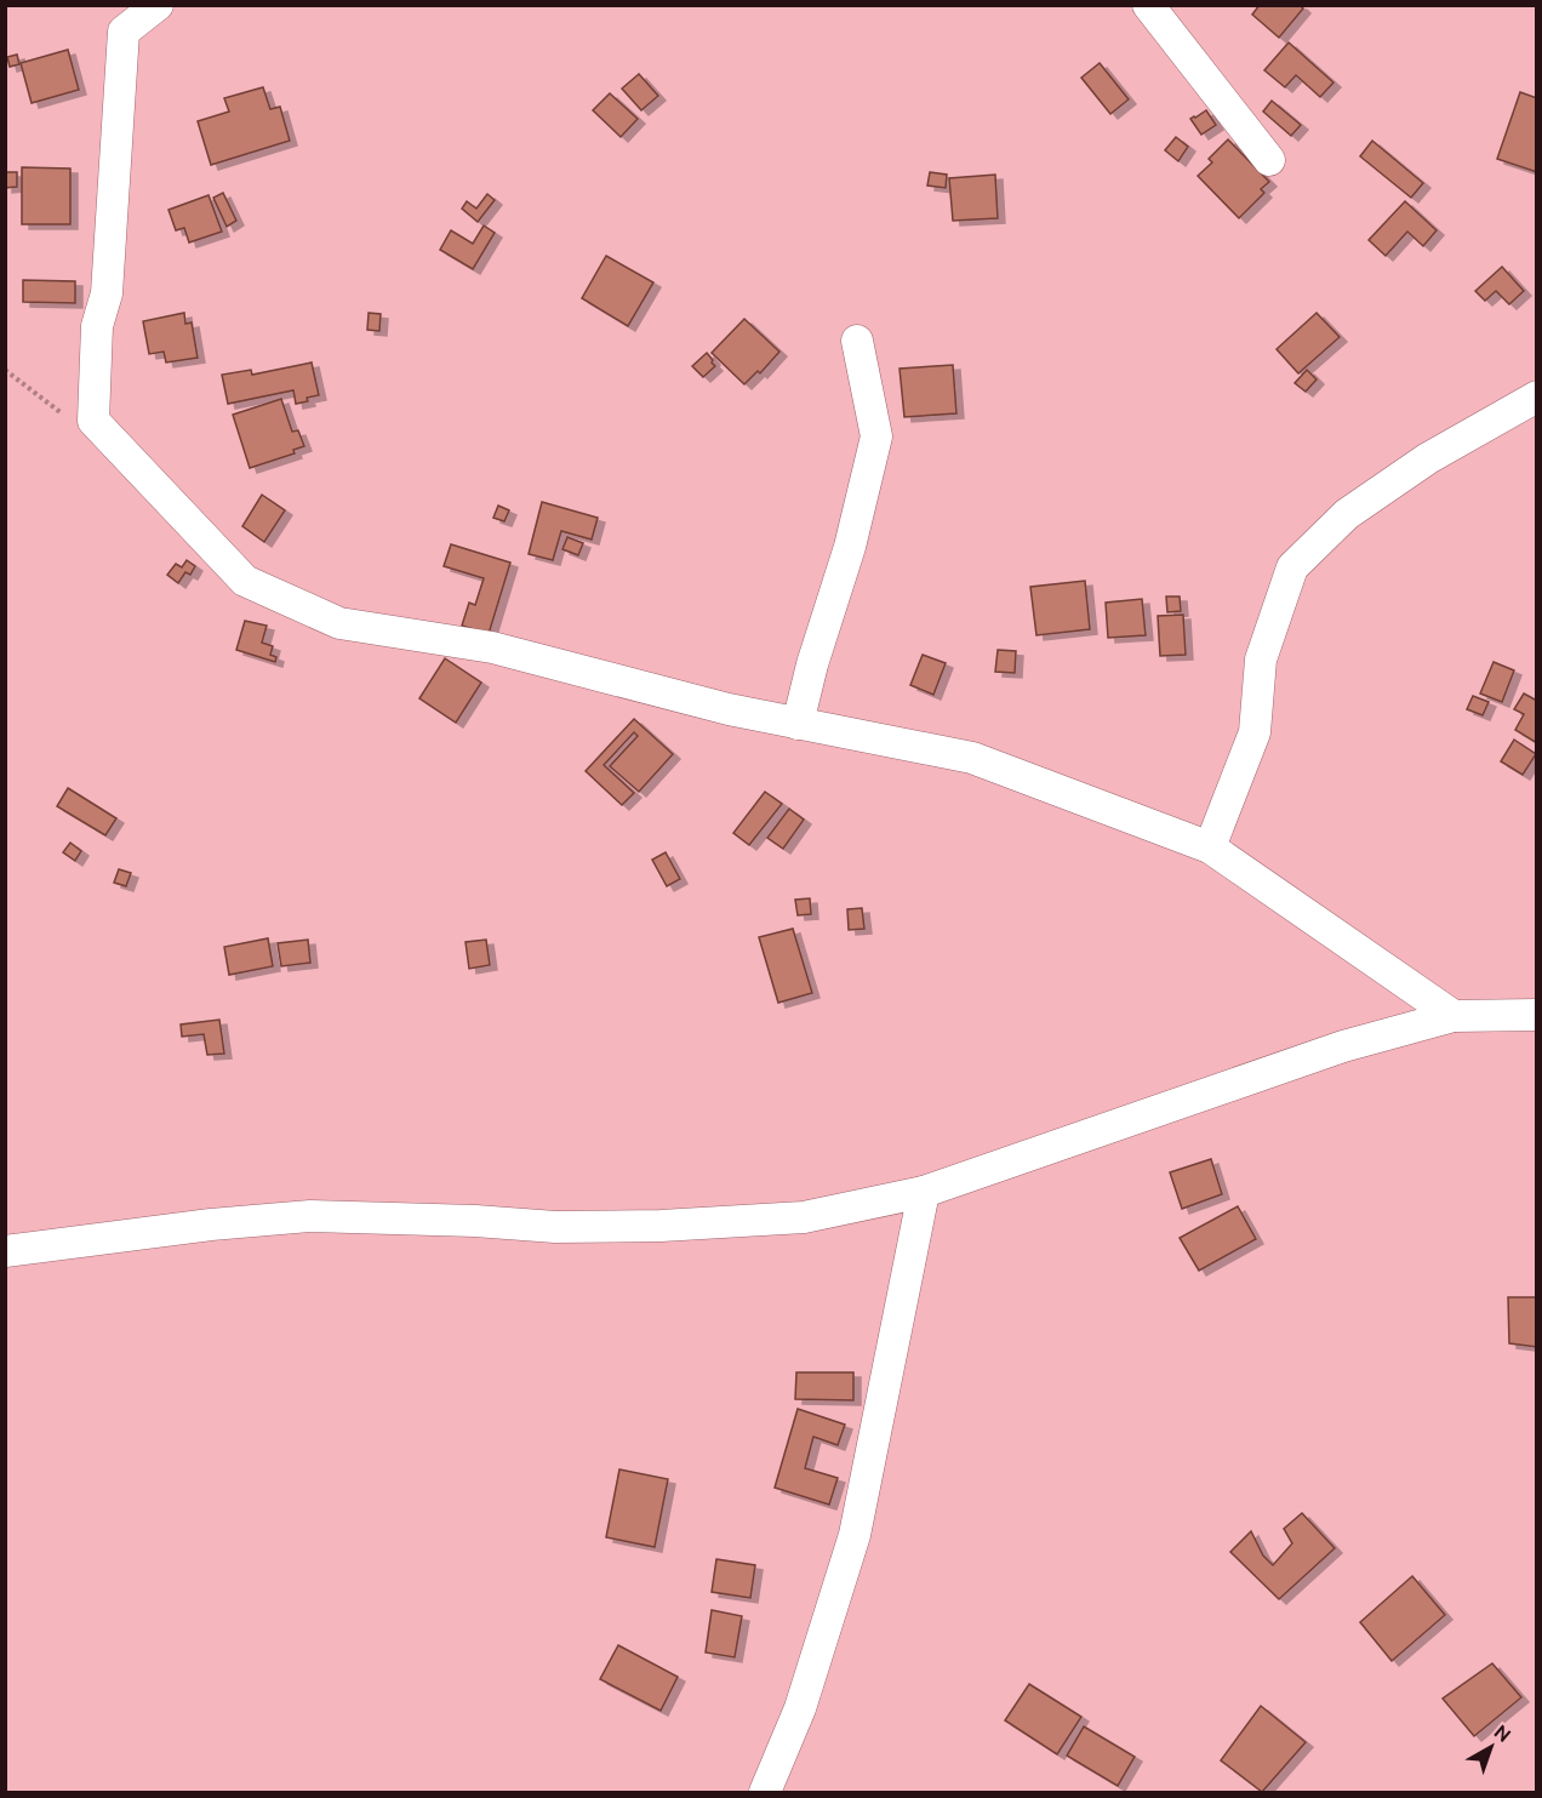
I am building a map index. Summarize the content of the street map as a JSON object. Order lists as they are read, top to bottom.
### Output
{
  "north": "top right"
}
